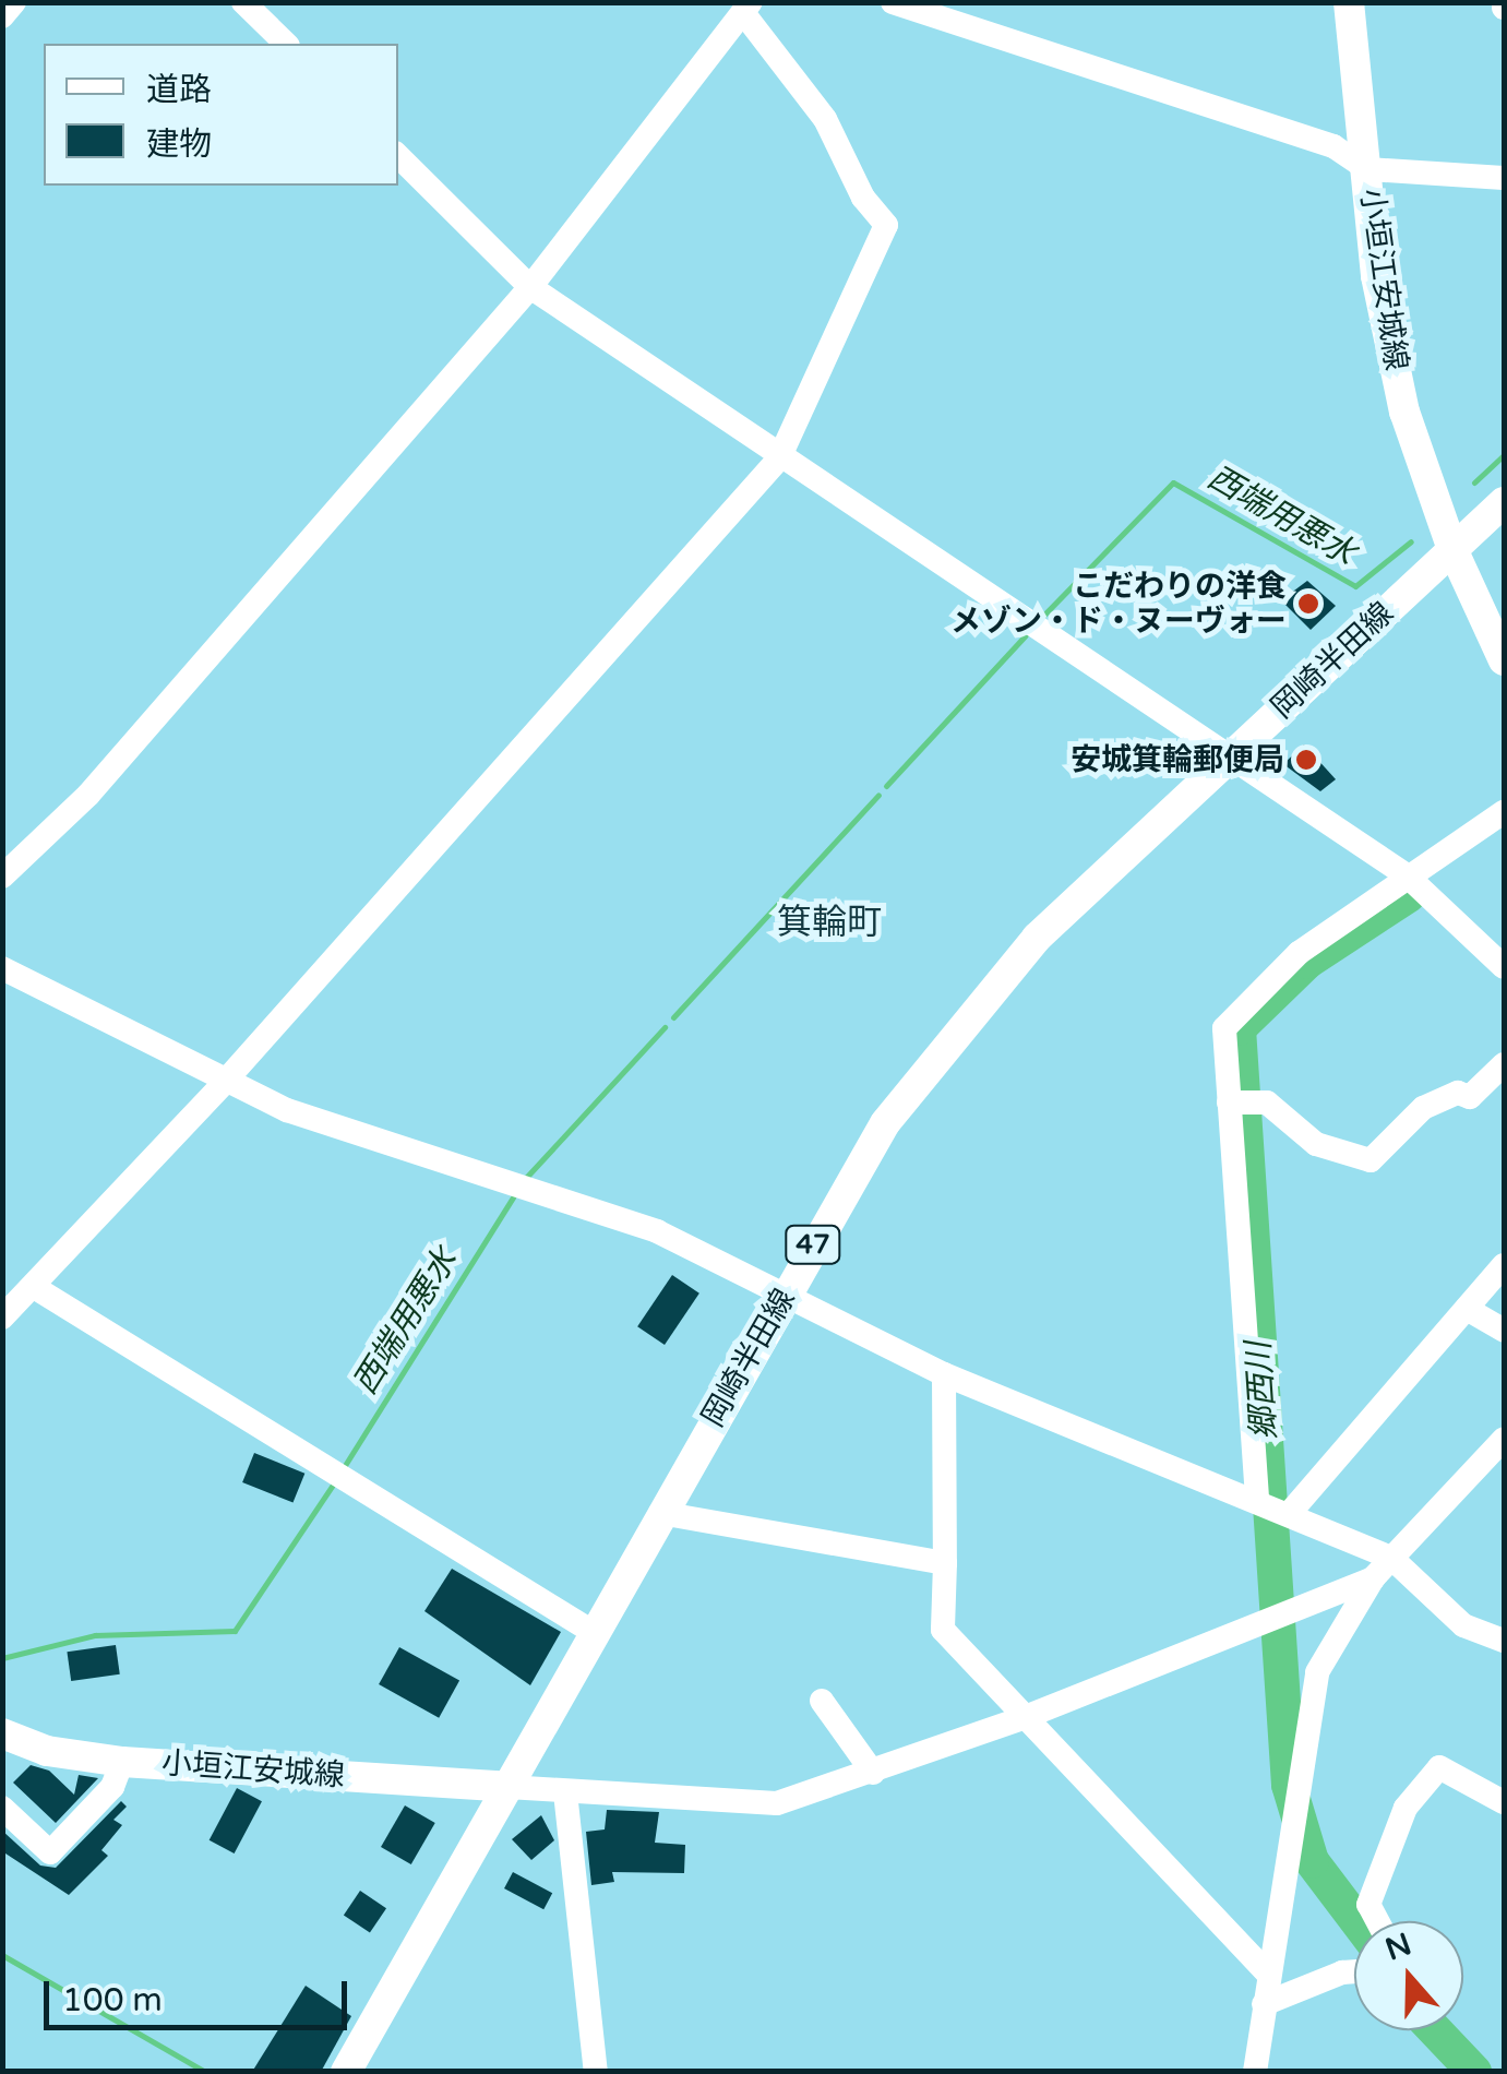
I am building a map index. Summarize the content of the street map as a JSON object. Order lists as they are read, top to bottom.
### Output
{
  "streets": {
    "main road": ["小垣江安城線", "岡崎半田線", "47"]
  },
  "crossings": [
    ["小垣江安城線", "岡崎半田線"]
  ],
  "districts": ["箕輪町"],
  "water": ["西端用悪水", "郷西川"],
  "places": ["こだわりの洋食 メゾン・ド・ヌーヴォー", "安城箕輪郵便局"],
  "legend": ["道路", "建物"],
  "scale_bar": "100 m",
  "north": "top"
}
